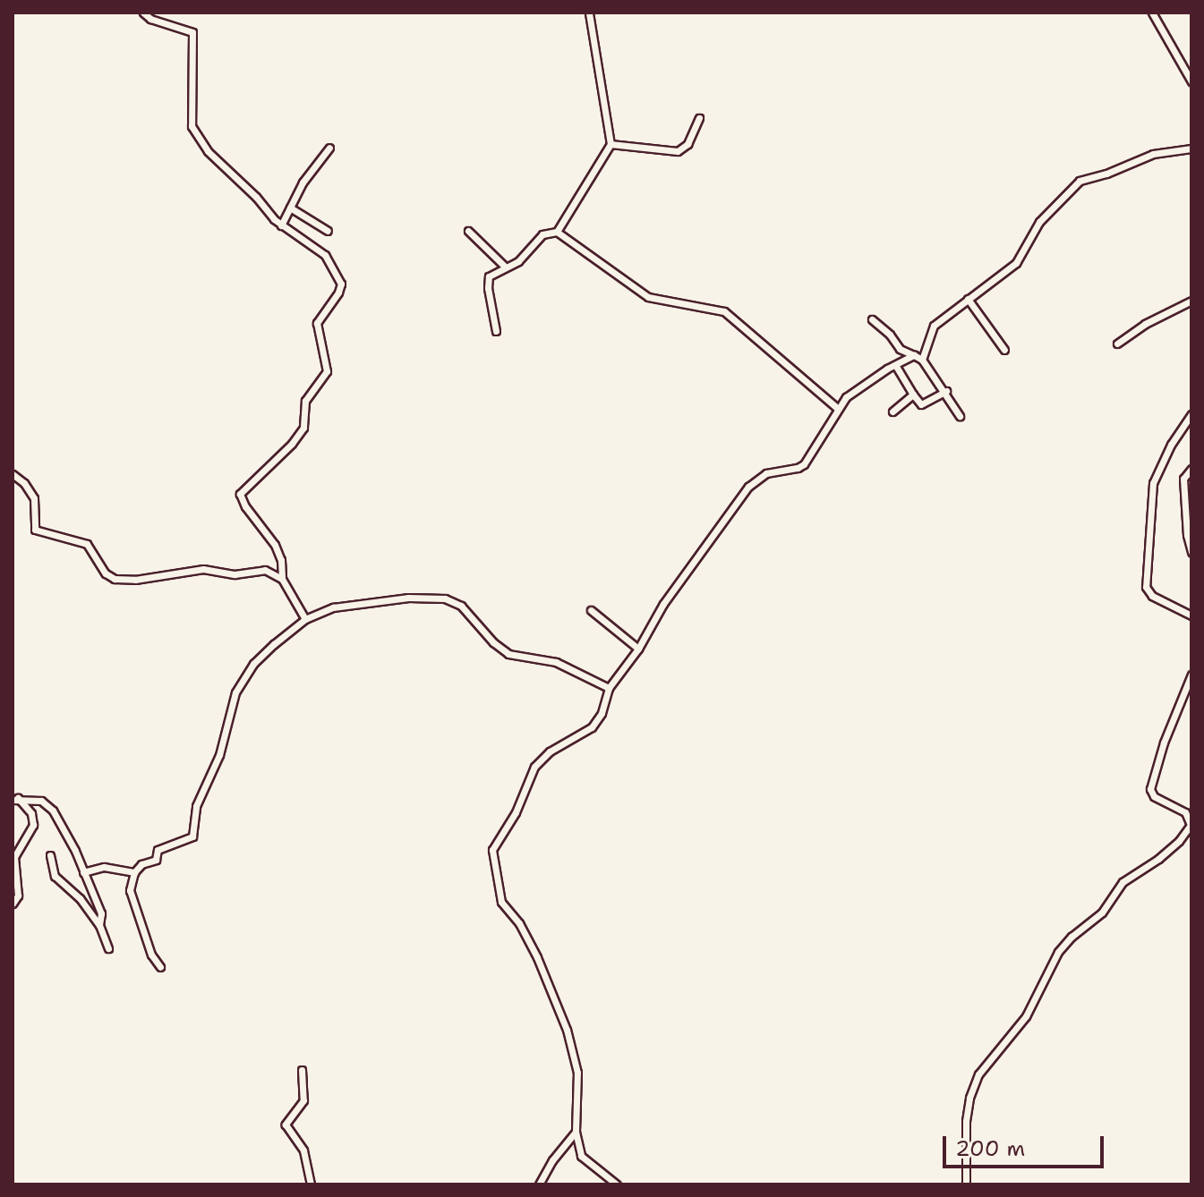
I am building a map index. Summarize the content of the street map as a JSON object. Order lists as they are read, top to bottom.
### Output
{
  "scale_bar": "200 m"
}
